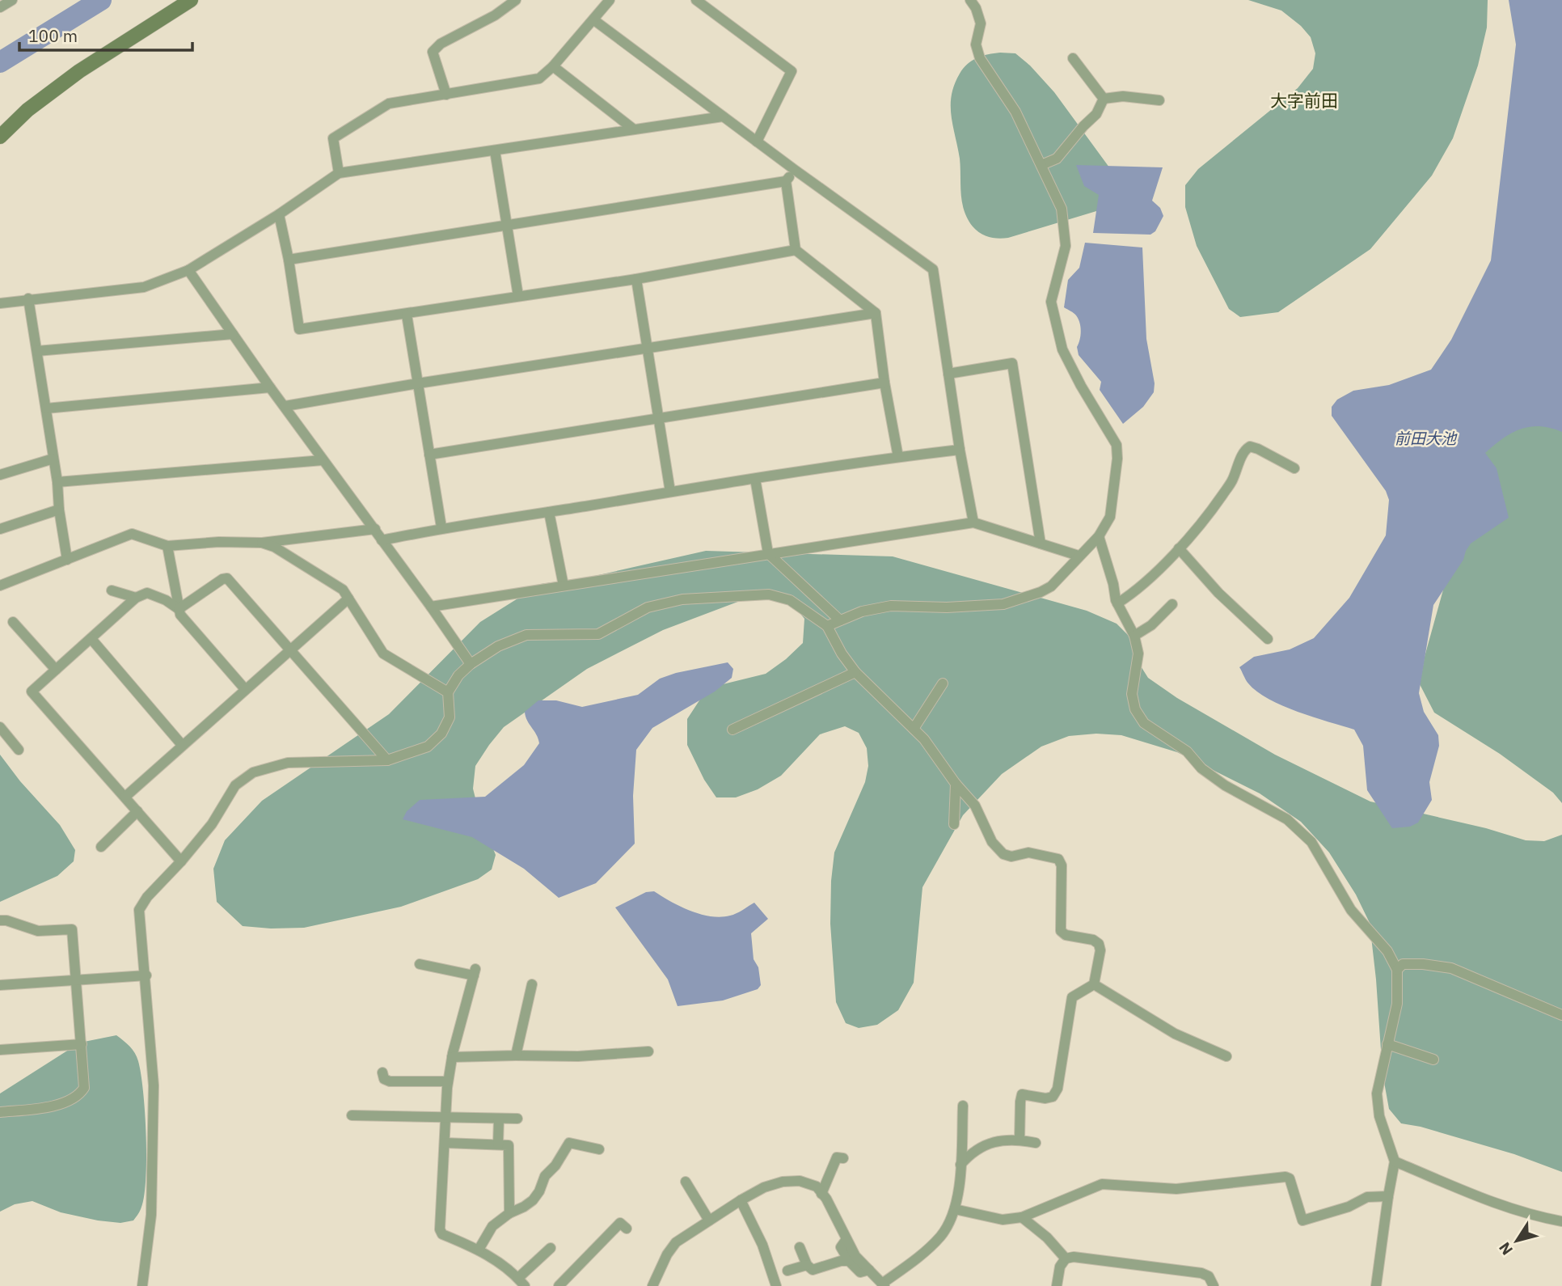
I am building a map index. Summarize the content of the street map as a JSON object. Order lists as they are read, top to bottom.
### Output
{
  "districts": ["大字前田"],
  "water": ["前田大池"],
  "scale_bar": "100 m",
  "north": "bottom left"
}
